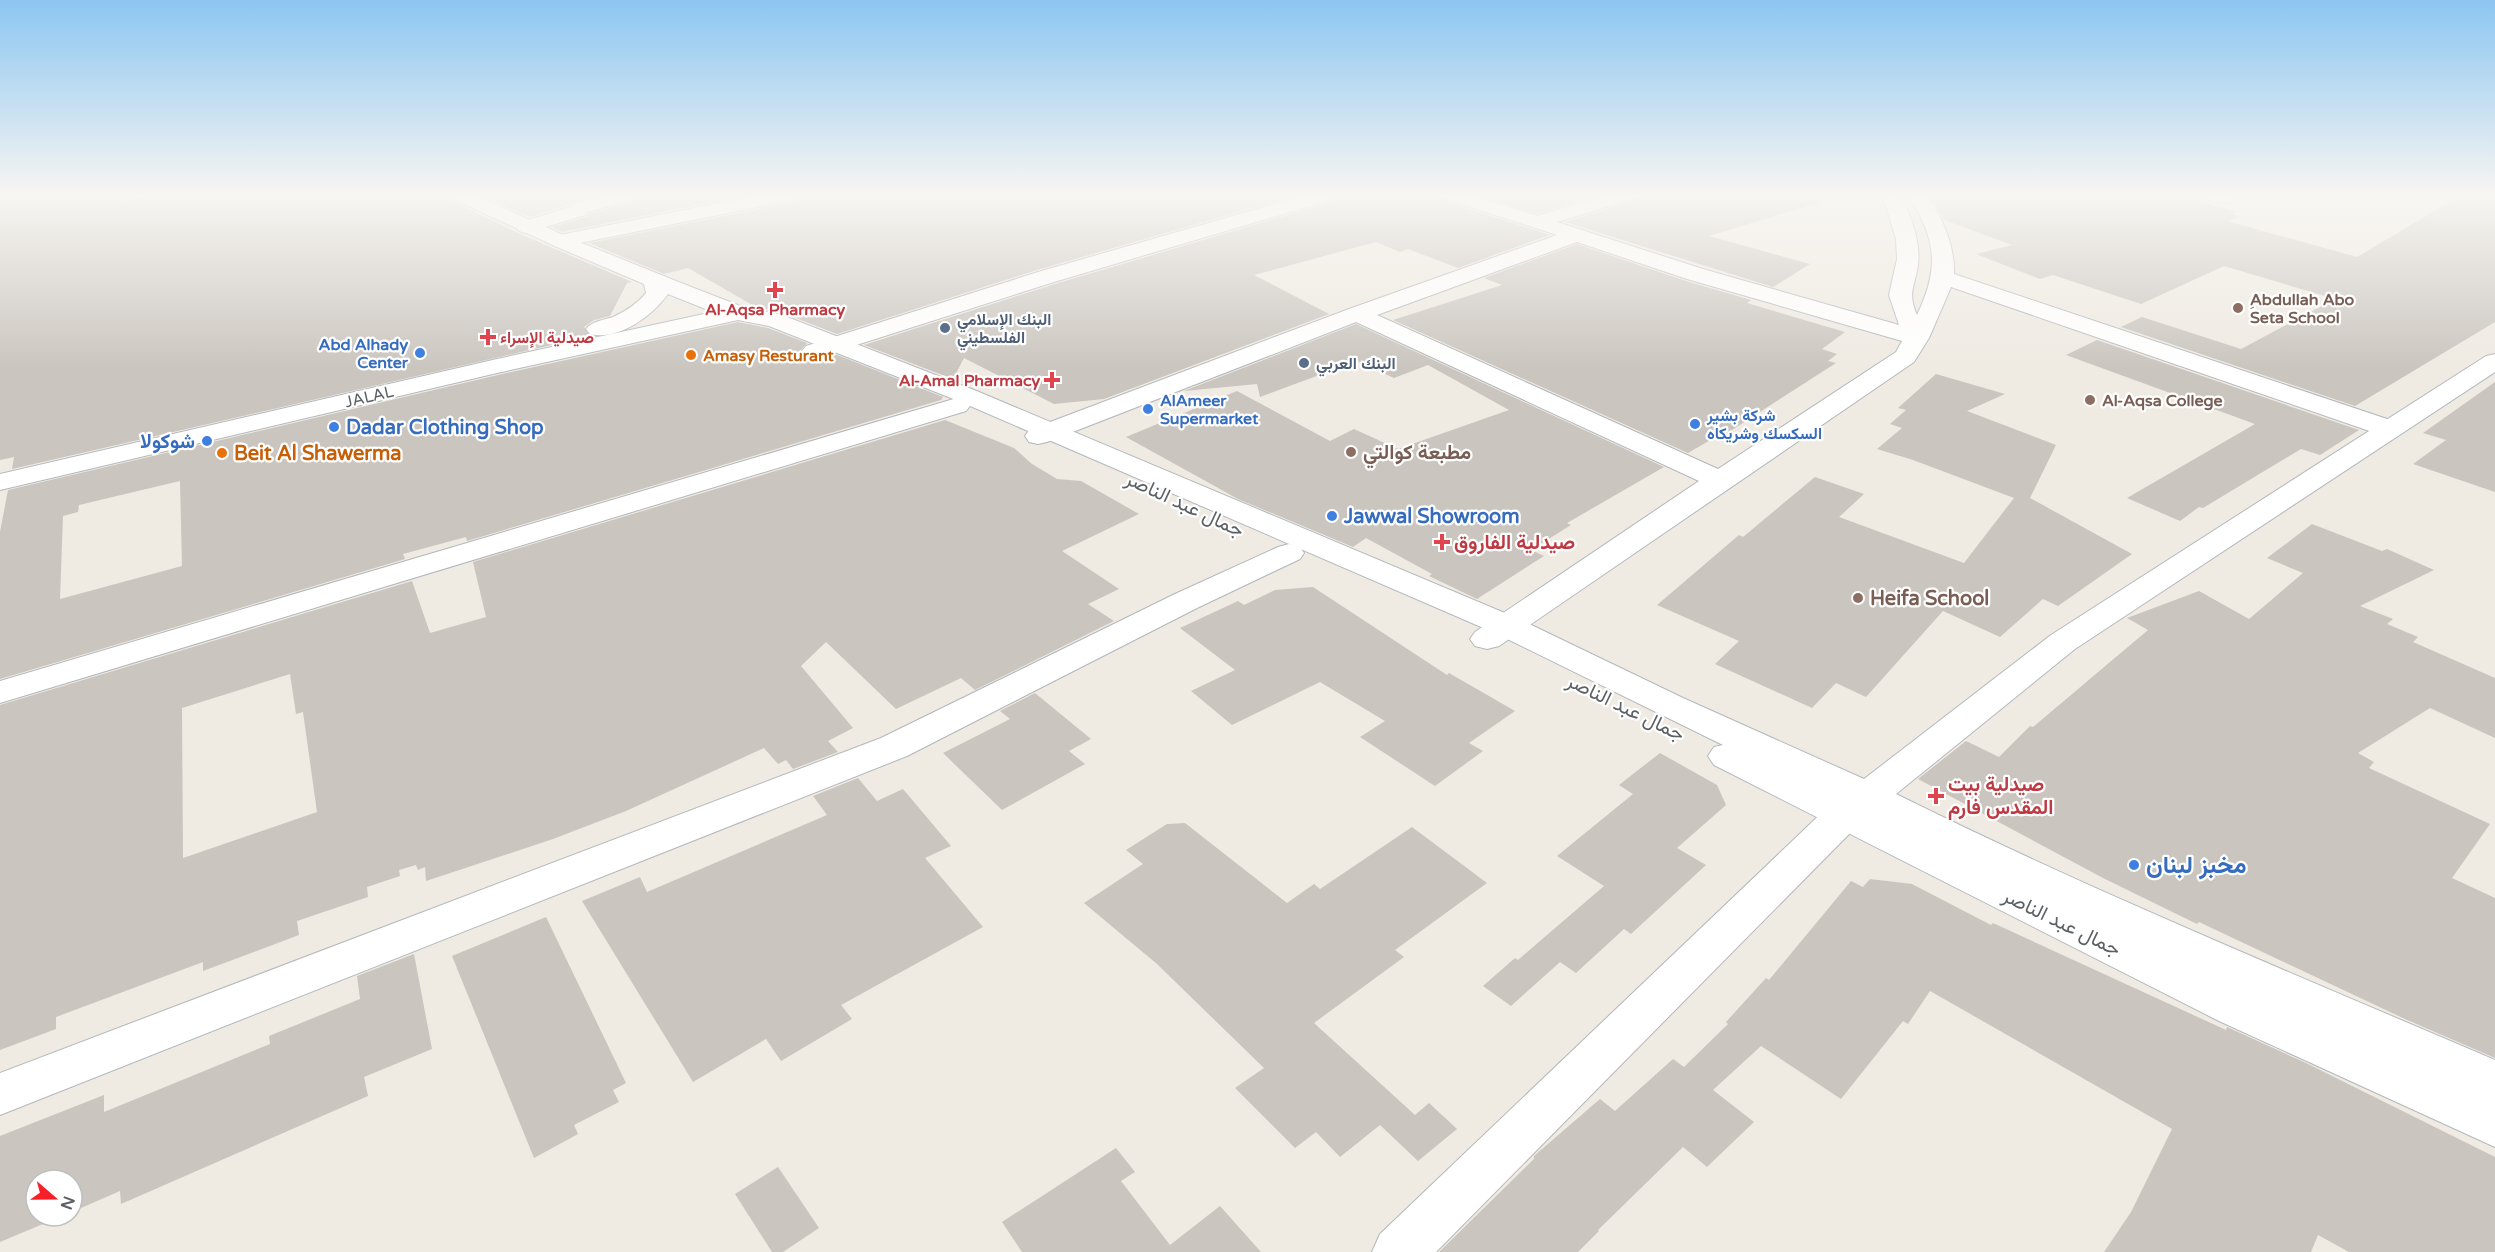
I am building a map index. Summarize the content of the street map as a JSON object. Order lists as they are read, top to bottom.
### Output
{
  "streets": {
    "street": ["JALAL", "جمال عبد الناصر"]
  },
  "crossings": [
    ["JALAL", "جمال عبد الناصر"]
  ],
  "places": {
    "health": [
      "Al-Aqsa Pharmacy",
      "صيدلية الإسراء",
      "Al-Amal Pharmacy",
      "صيدلية الفاروق",
      "صيدلية بيت المقدس فارم"
    ],
    "other": [
      "ِAbdullah Abo Seta School",
      "البنك الإسلامي الفلسطيني",
      "Abd Alhady Center",
      "Amasy Resturant",
      "البنك العربي",
      "Al-Aqsa College",
      "AlAmeer Supermarket",
      "شركة بشير السكسك وشريكاه",
      "Dadar Clothing Shop",
      "شوكولا",
      "مطبعة كوالتي",
      "Beit Al Shawerma",
      "Jawwal Showroom",
      "Heifa School",
      "مخبز لبنان"
    ]
  },
  "north": "right"
}
